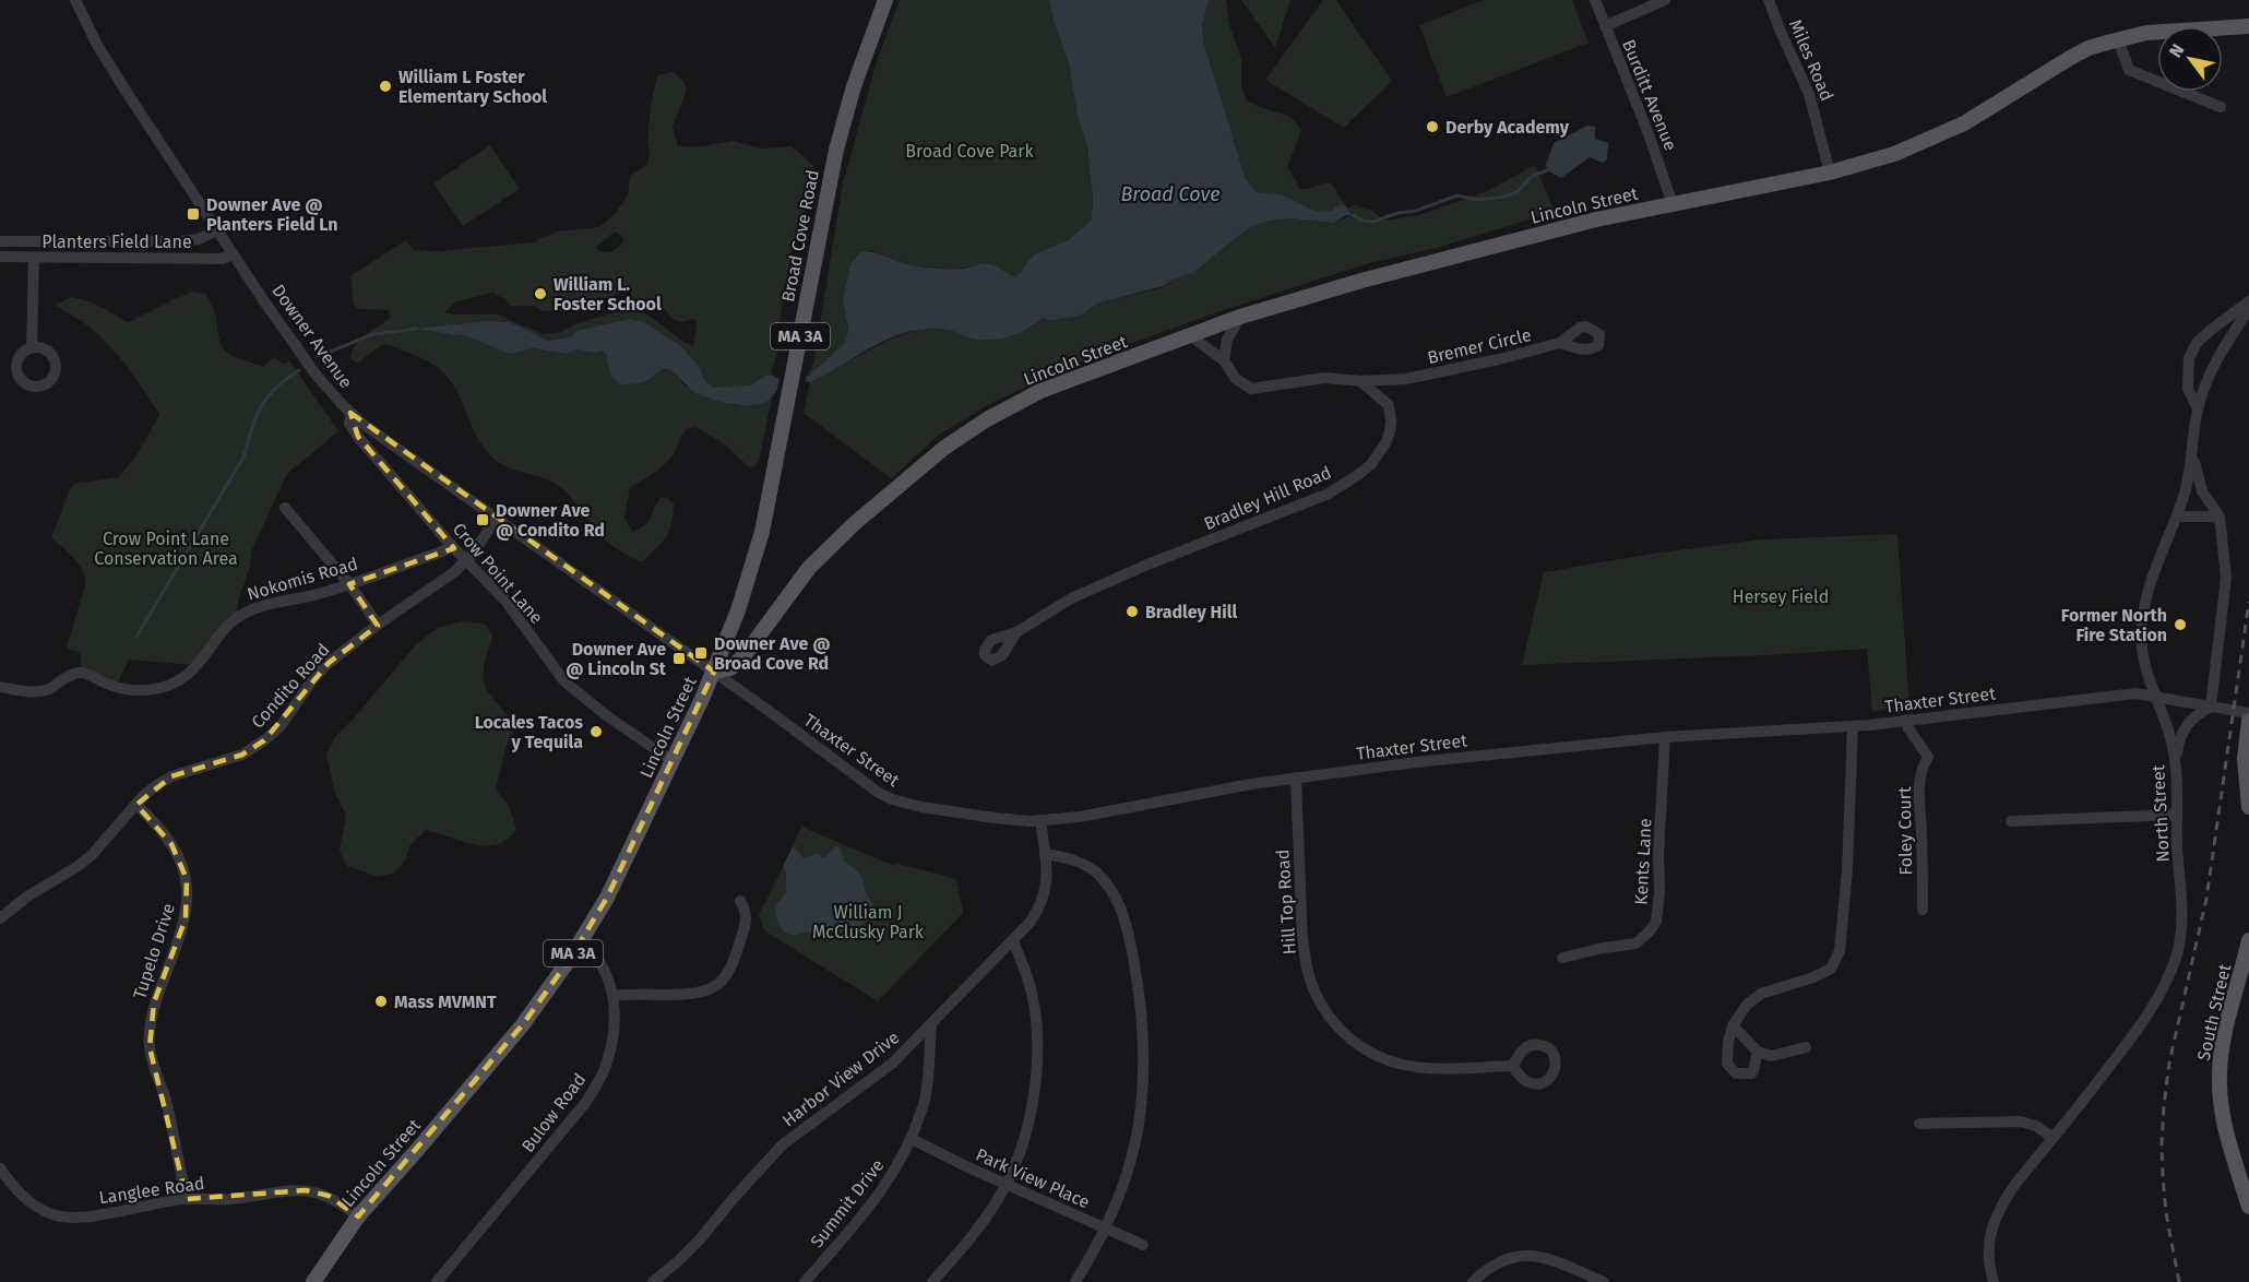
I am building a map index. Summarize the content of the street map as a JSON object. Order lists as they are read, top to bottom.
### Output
{
  "streets": {
    "main road": [
      "Lincoln Street",
      "Broad Cove Road",
      "MA 3A",
      "South Street"
    ],
    "street": [
      "Miles Road",
      "Burditt Avenue",
      "Planters Field Lane",
      "Downer Avenue",
      "Bremer Circle",
      "Bradley Hill Road",
      "Crow Point Lane",
      "Nokomis Road",
      "Condito Road",
      "Thaxter Street",
      "North Street",
      "Foley Court",
      "Kents Lane",
      "Hill Top Road",
      "Tupelo Drive",
      "Harbor View Drive",
      "Bulow Road",
      "Park View Place",
      "Langlee Road",
      "Summit Drive"
    ]
  },
  "crossings": [
    ["Miles Road", "Lincoln Street"],
    ["Burditt Avenue", "Lincoln Street"],
    ["Lincoln Street", "Broad Cove Road"],
    ["Lincoln Street", "Downer Avenue"],
    ["Lincoln Street", "Crow Point Lane"],
    ["Lincoln Street", "Thaxter Street"],
    ["Lincoln Street", "Bulow Road"],
    ["Lincoln Street", "Langlee Road"],
    ["Broad Cove Road", "Downer Avenue"],
    ["Broad Cove Road", "Thaxter Street"],
    ["Planters Field Lane", "Downer Avenue"],
    ["Downer Avenue", "Crow Point Lane"],
    ["Downer Avenue", "Condito Road"],
    ["Downer Avenue", "Thaxter Street"],
    ["Bremer Circle", "Bradley Hill Road"],
    ["Crow Point Lane", "Nokomis Road"],
    ["Crow Point Lane", "Condito Road"],
    ["Condito Road", "Tupelo Drive"],
    ["Thaxter Street", "North Street"],
    ["Thaxter Street", "Foley Court"],
    ["Thaxter Street", "Kents Lane"],
    ["Thaxter Street", "Hill Top Road"],
    ["Thaxter Street", "Harbor View Drive"],
    ["Tupelo Drive", "Langlee Road"],
    ["Harbor View Drive", "Summit Drive"],
    ["Park View Place", "Summit Drive"]
  ],
  "water": ["Broad Cove"],
  "parks": [
    "Broad Cove Park",
    "Crow Point Lane Conservation Area",
    "Hersey Field",
    "William J McClusky Park"
  ],
  "places": {
    "other": [
      "William L Foster Elementary School",
      "Derby Academy",
      "William L. Foster School",
      "Bradley Hill",
      "Former North Fire Station",
      "Locales Tacos y Tequila",
      "Mass MVMNT"
    ],
    "transit": [
      "Downer Ave @ Planters Field Ln",
      "Downer Ave @ Condito Rd",
      "Downer Ave @ Broad Cove Rd",
      "Downer Ave @ Lincoln St"
    ]
  },
  "north": "top left"
}
